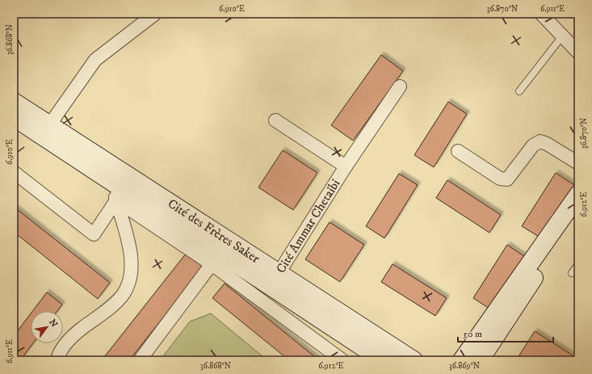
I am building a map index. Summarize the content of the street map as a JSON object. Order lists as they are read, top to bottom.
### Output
{
  "streets": {
    "main road": ["Cité des Frères Saker"],
    "street": ["Cité Ammar Chetaibi"]
  },
  "crossings": [
    ["Cité Ammar Chetaibi", "Cité des Frères Saker"]
  ],
  "scale_bar": "50 m",
  "north": "top right",
  "coordinates": [
    "6.910°E",
    "36.870°N",
    "6.911°E",
    "36.868°N",
    "6.912°E",
    "36.869°N"
  ]
}
